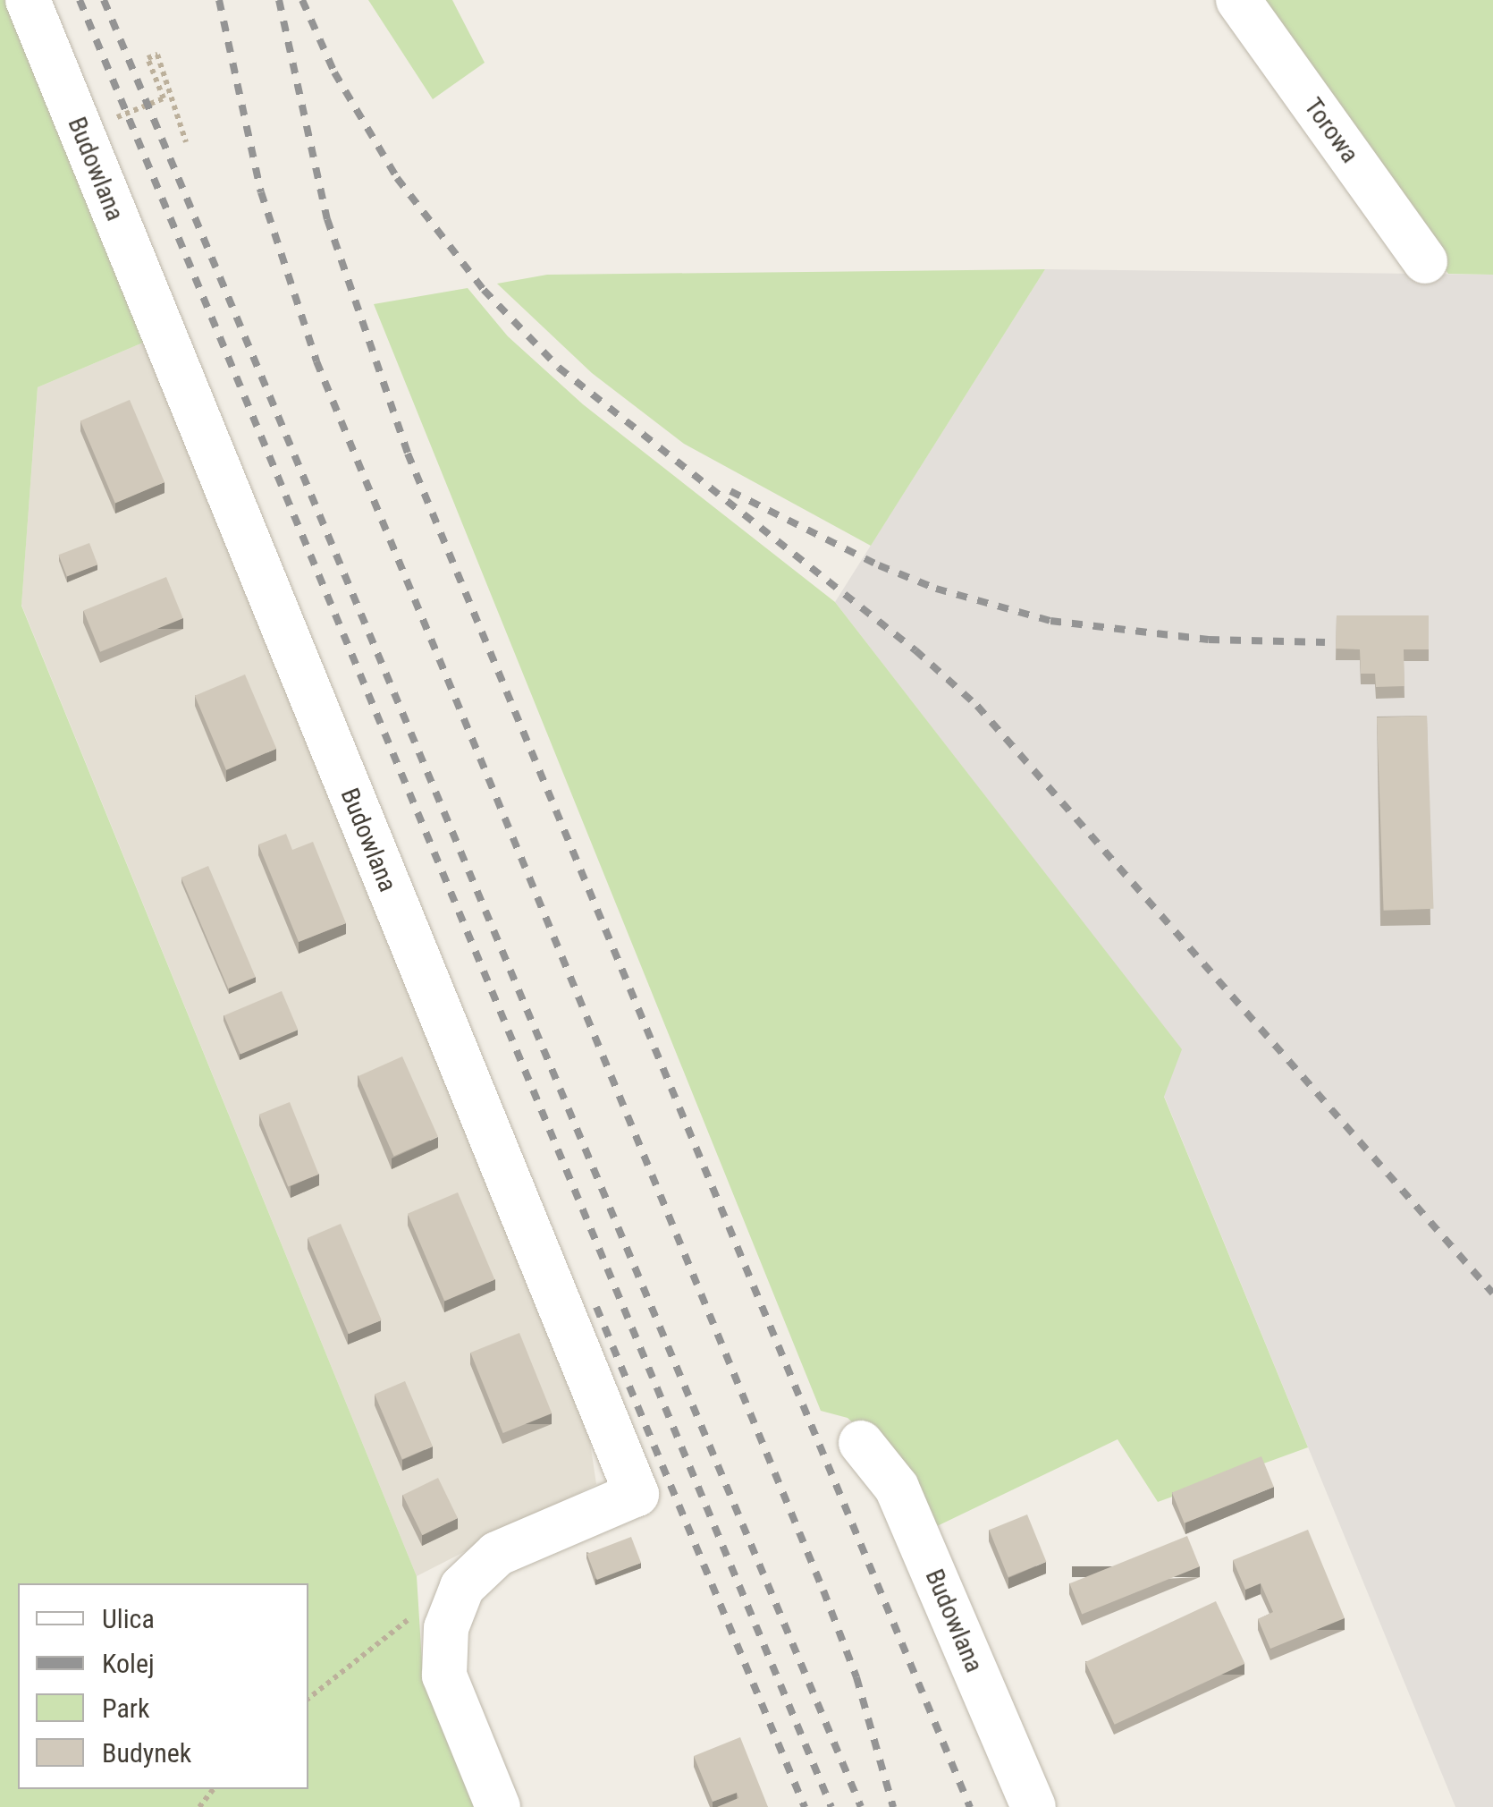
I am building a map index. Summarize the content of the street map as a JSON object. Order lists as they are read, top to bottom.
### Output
{
  "streets": {
    "street": ["Torowa", "Budowlana"]
  },
  "legend": [
    "Ulica",
    "Kolej",
    "Park",
    "Budynek"
  ]
}
